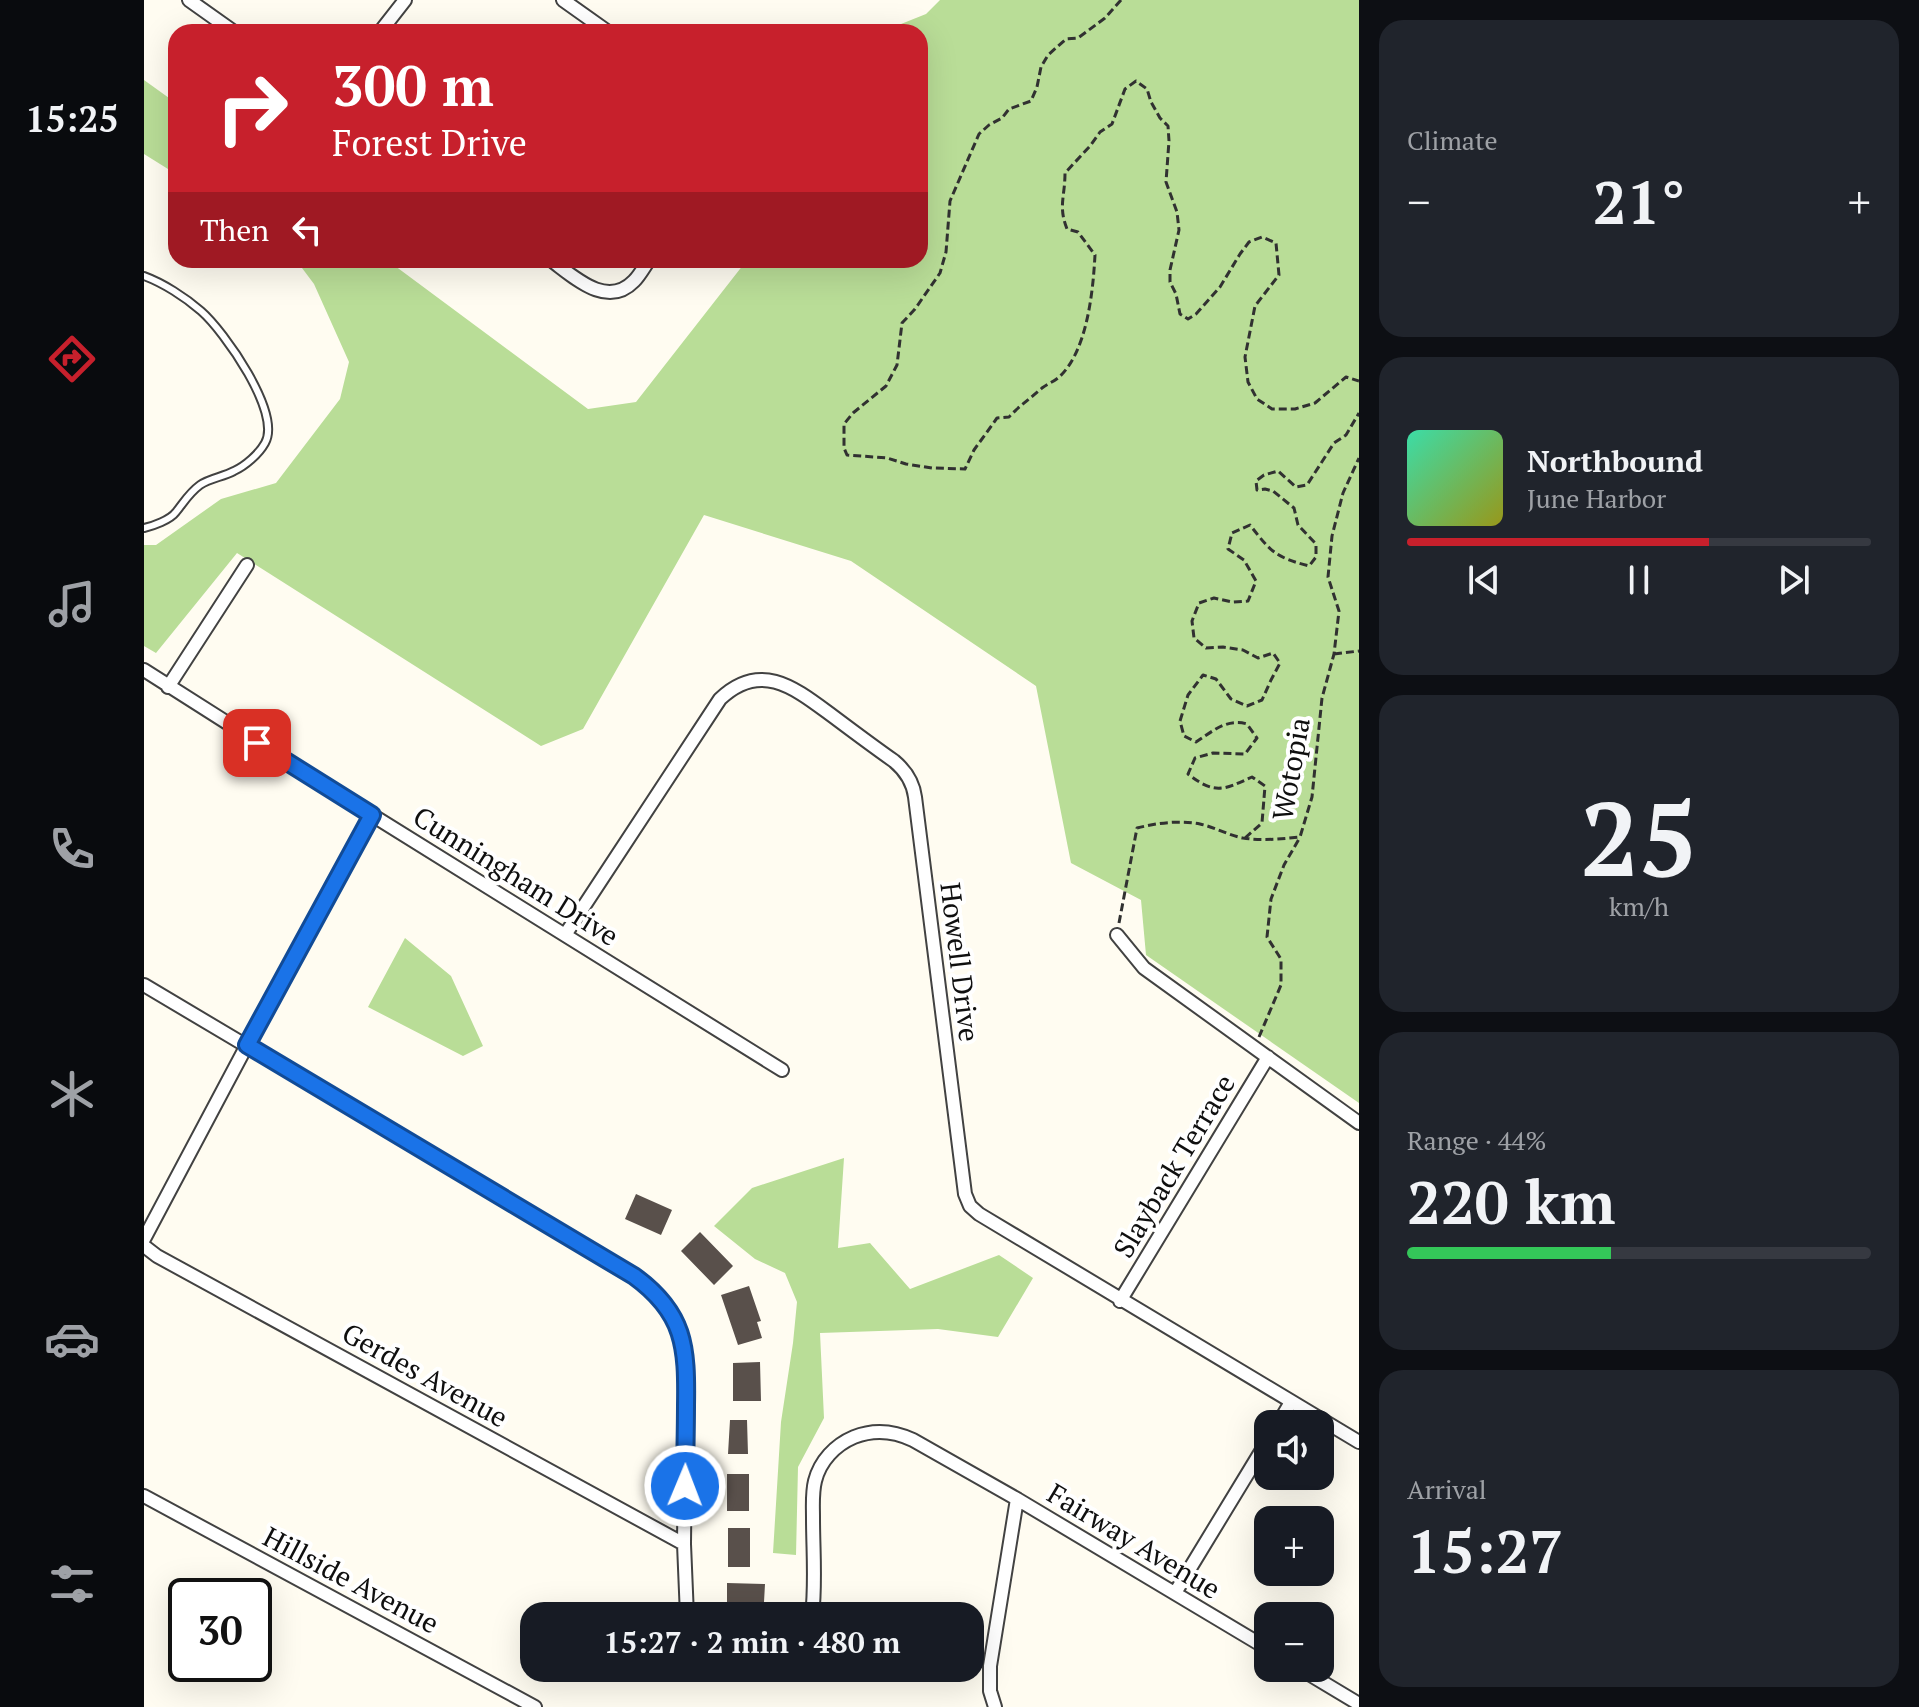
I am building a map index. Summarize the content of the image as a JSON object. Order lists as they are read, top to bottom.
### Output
{
  "streets": {
    "street": [
      "Cunningham Drive",
      "Howell Drive",
      "Slayback Terrace",
      "Gerdes Avenue",
      "Fairway Avenue",
      "Hillside Avenue"
    ],
    "path": ["Wotopia"]
  },
  "crossings": [
    ["Cunningham Drive", "Howell Drive"],
    ["Howell Drive", "Slayback Terrace"]
  ],
  "page": {
    "tabs": "15:25",
    "tile": [
      "Climate",
      ["25", "km/h"],
      ["Range · 44%", "220 km"],
      ["Arrival", "15:27"]
    ],
    "turn": ["300 m", "Forest Drive"],
    "heat": ["−", "21°", "+"],
    "then": "Then",
    "song": ["Northbound", "June Harbor"],
    "map_buttons": ["+", "−"],
    "limit": "30",
    "trip": "15:27 · 2 min · 480 m"
  }
}
